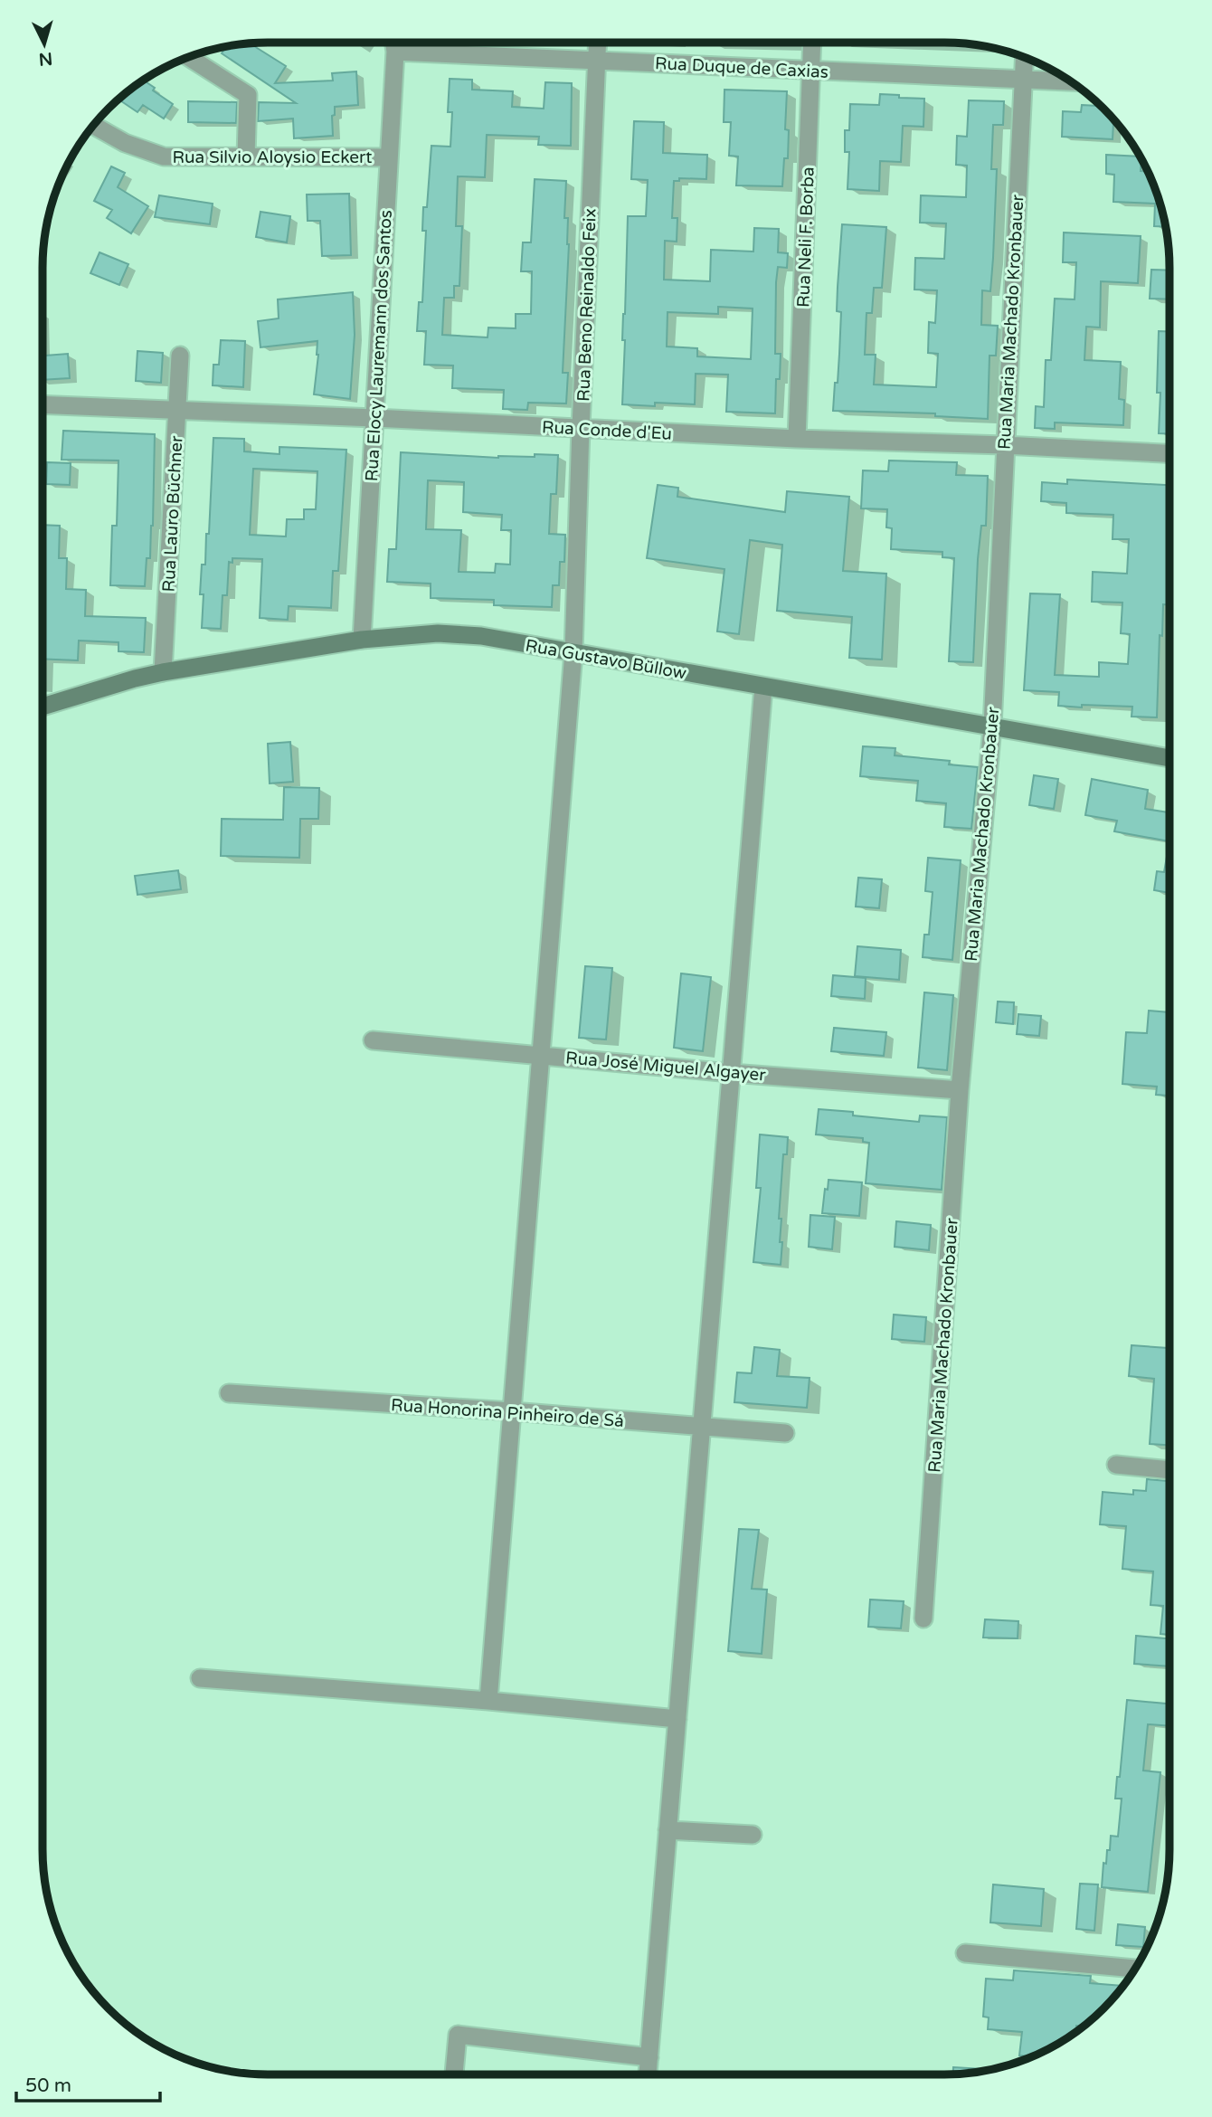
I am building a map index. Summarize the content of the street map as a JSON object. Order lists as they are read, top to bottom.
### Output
{
  "streets": {
    "main road": ["Rua Gustavo Büllow"],
    "street": [
      "Rua Duque de Caxias",
      "Rua Silvio Aloysio Eckert",
      "Rua Neli F. Borba",
      "Rua Beno Reinaldo Feix",
      "Rua Maria Machado Kronbauer",
      "Rua Elocy Lauremann dos Santos",
      "Rua Conde d'Eu",
      "Rua Lauro Büchner",
      "Rua José Miguel Algayer",
      "Rua Honorina Pinheiro de Sá"
    ]
  },
  "crossings": [
    ["Rua Duque de Caxias", "Rua Neli F. Borba"],
    ["Rua Duque de Caxias", "Rua Beno Reinaldo Feix"],
    ["Rua Duque de Caxias", "Rua Maria Machado Kronbauer"],
    ["Rua Duque de Caxias", "Rua Elocy Lauremann dos Santos"],
    ["Rua Silvio Aloysio Eckert", "Rua Elocy Lauremann dos Santos"],
    ["Rua Neli F. Borba", "Rua Conde d'Eu"],
    ["Rua Beno Reinaldo Feix", "Rua Conde d'Eu"],
    ["Rua Beno Reinaldo Feix", "Rua Gustavo Büllow"],
    ["Rua Beno Reinaldo Feix", "Rua José Miguel Algayer"],
    ["Rua Beno Reinaldo Feix", "Rua Honorina Pinheiro de Sá"],
    ["Rua Maria Machado Kronbauer", "Rua Conde d'Eu"],
    ["Rua Maria Machado Kronbauer", "Rua Gustavo Büllow"],
    ["Rua Maria Machado Kronbauer", "Rua José Miguel Algayer"],
    ["Rua Elocy Lauremann dos Santos", "Rua Conde d'Eu"],
    ["Rua Elocy Lauremann dos Santos", "Rua Gustavo Büllow"],
    ["Rua Conde d'Eu", "Rua Lauro Büchner"],
    ["Rua Lauro Büchner", "Rua Gustavo Büllow"]
  ],
  "scale_bar": "50 m",
  "north": "bottom"
}
